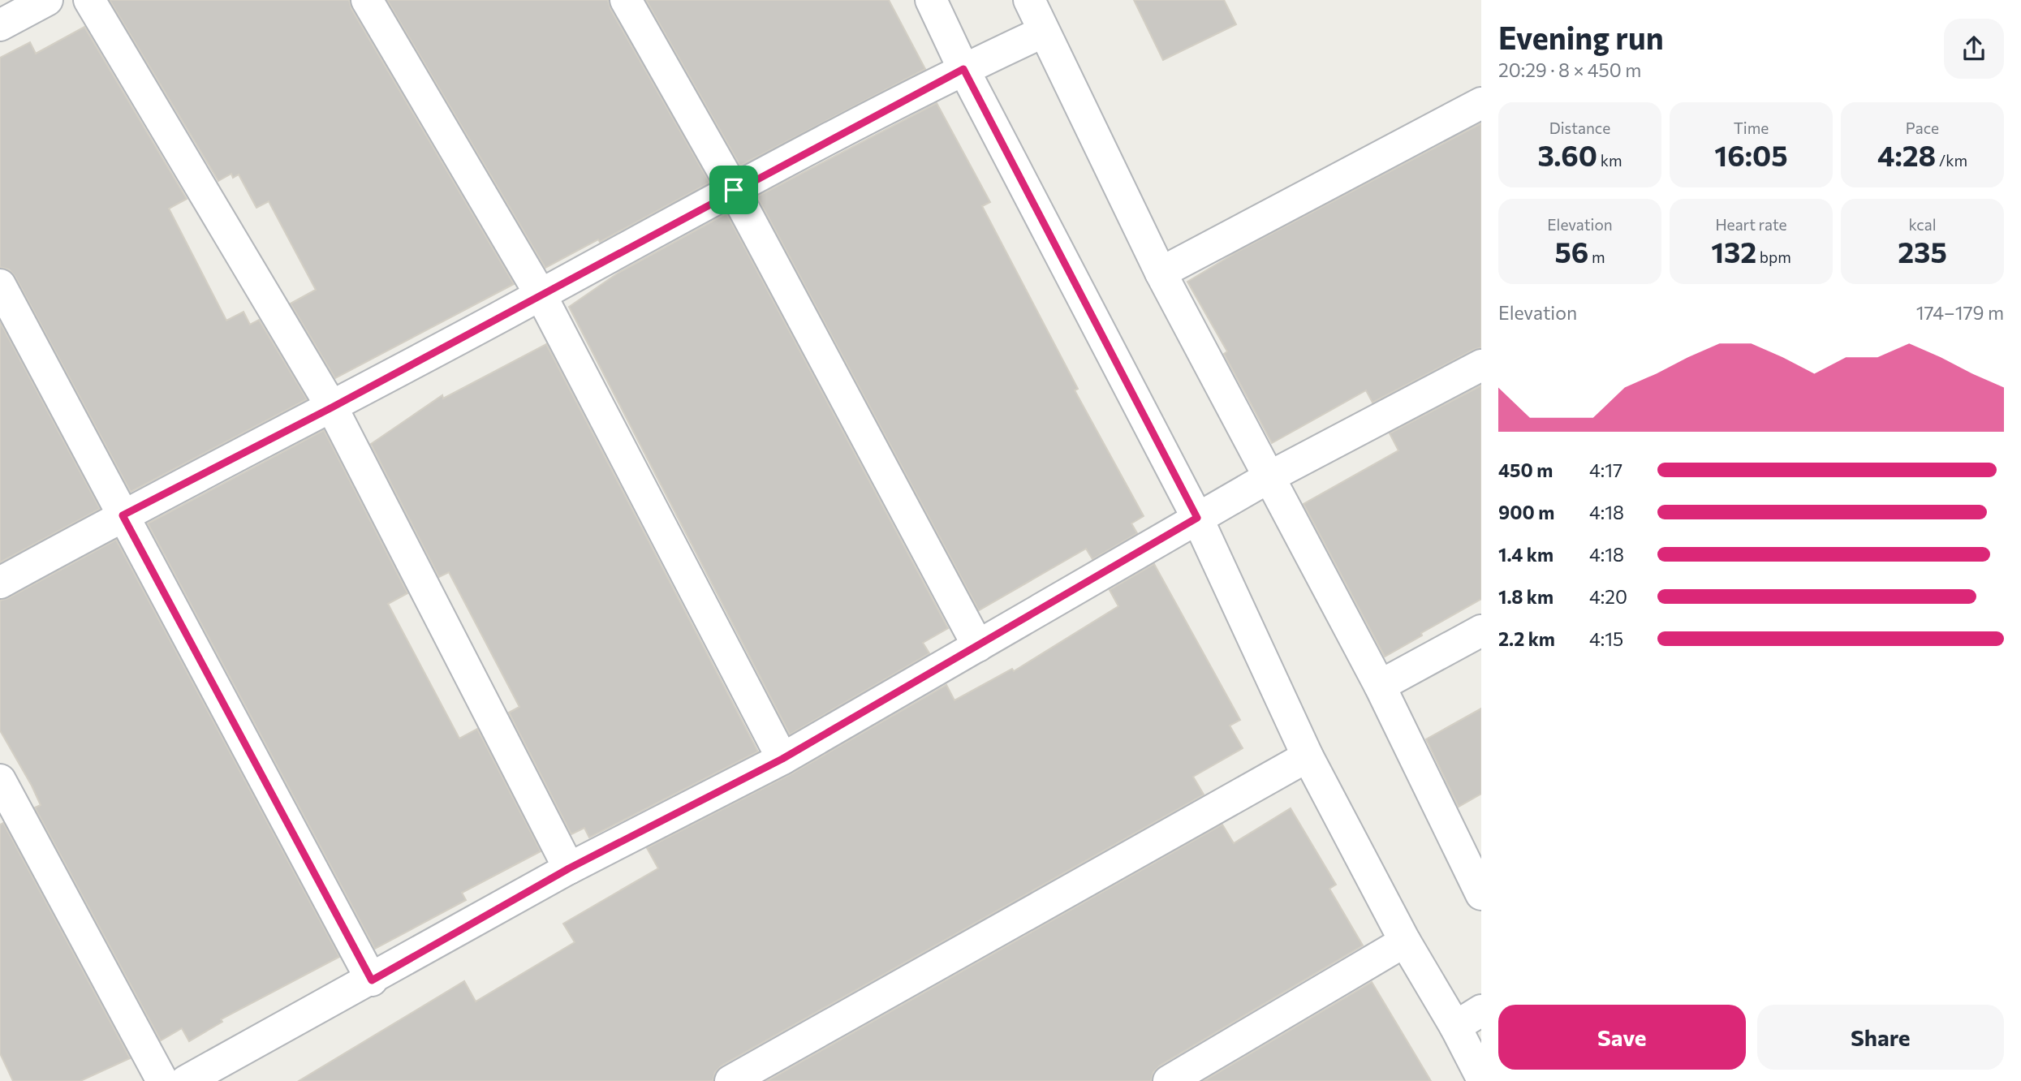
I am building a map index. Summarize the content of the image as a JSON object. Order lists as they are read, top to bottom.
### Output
{
  "page": {
    "heading": ["Evening run", "20:29 · 8 × 450 m"],
    "stats": [
      ["Distance", "3.60 km"],
      ["Time", "16:05"],
      ["Pace", "4:28 /km"],
      ["Elevation", "56 m"],
      ["Heart rate", "132 bpm"],
      ["kcal", "235"]
    ],
    "chart": ["Elevation", "174–179 m"],
    "list": [
      {
        "name": "450 m",
        "note": "4:17"
      },
      {
        "name": "900 m",
        "note": "4:18"
      },
      {
        "name": "1.4 km",
        "note": "4:18"
      },
      {
        "name": "1.8 km",
        "note": "4:20"
      },
      {
        "name": "2.2 km",
        "note": "4:15"
      }
    ],
    "buttons": ["Save", "Share"]
  }
}
